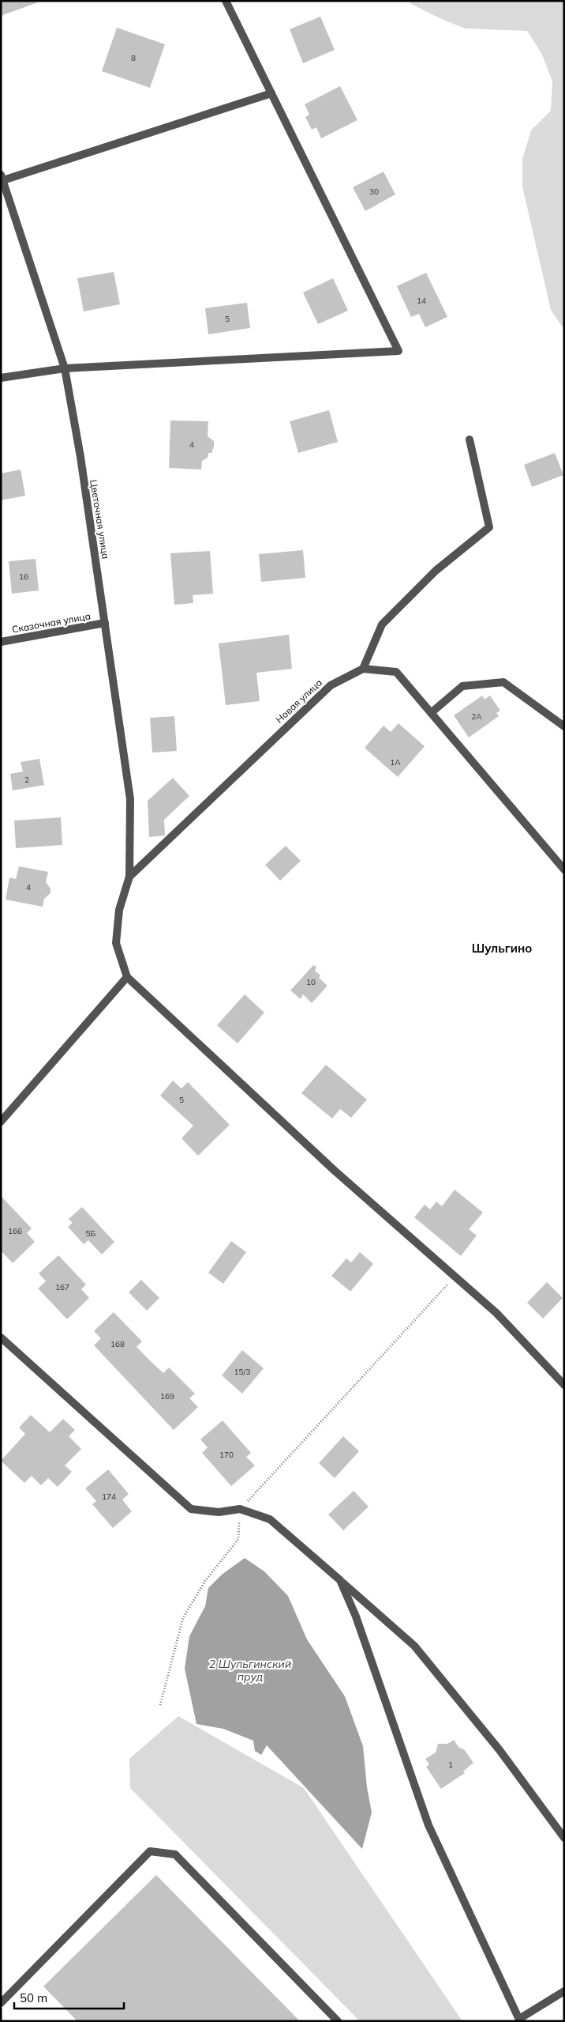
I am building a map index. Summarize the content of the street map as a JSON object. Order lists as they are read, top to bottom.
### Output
{
  "streets": {
    "street": ["Цветочная улица", "Сказочная улица", "Новая улица"]
  },
  "crossings": [
    ["Цветочная улица", "Сказочная улица"],
    ["Цветочная улица", "Новая улица"]
  ],
  "districts": ["Шульгино"],
  "water": ["2 Шульгинский пруд"],
  "house_numbers": [
    "8",
    "30",
    "14",
    "5",
    "4",
    "16",
    "2А",
    "1А",
    "2",
    "4",
    "10",
    "5",
    "166",
    "5Б",
    "167",
    "168",
    "15/3",
    "169",
    "170",
    "174",
    "1"
  ],
  "scale_bar": "50 m"
}
